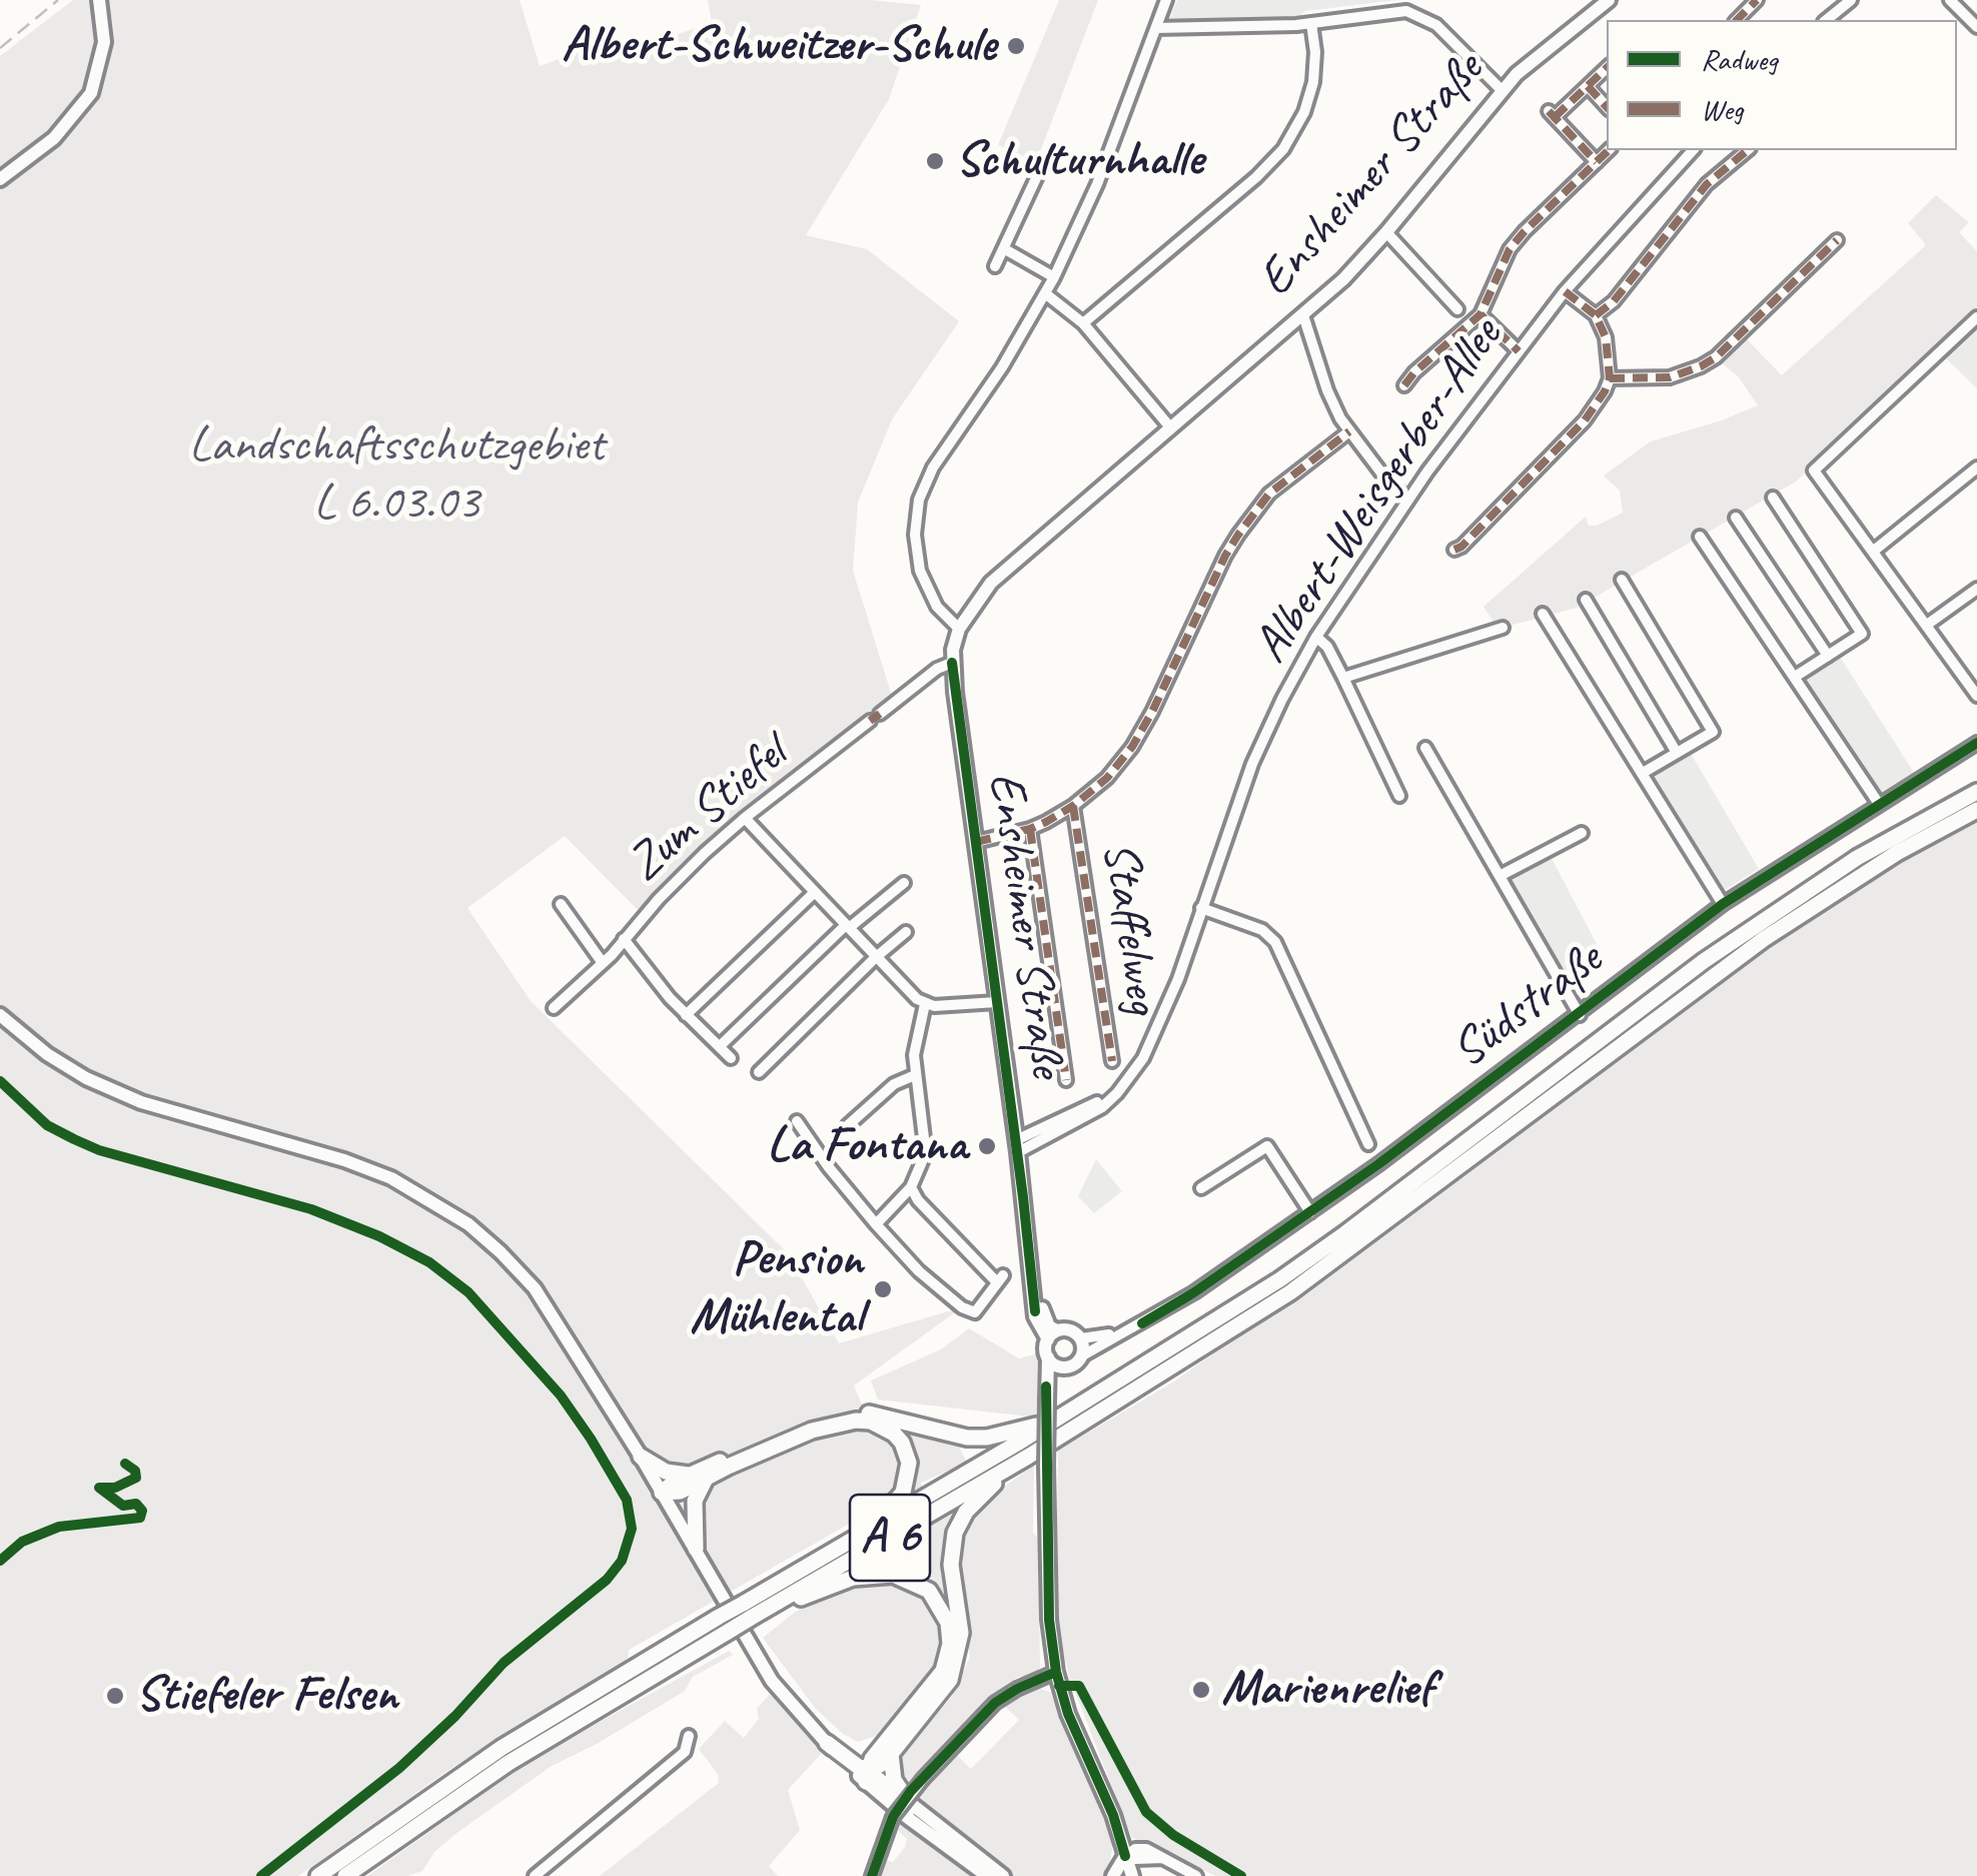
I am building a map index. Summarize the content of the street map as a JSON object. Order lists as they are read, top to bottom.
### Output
{
  "streets": {
    "highway": ["A 6"],
    "main road": ["Ensheimer Straße"],
    "street": [
      "Albert-Weisgerber-Allee",
      "Zum Stiefel",
      "Staffelweg",
      "Südstraße"
    ]
  },
  "crossings": [
    ["Ensheimer Straße", "Albert-Weisgerber-Allee"],
    ["Ensheimer Straße", "Zum Stiefel"],
    ["Ensheimer Straße", "Südstraße"]
  ],
  "parks": ["Landschaftsschutzgebiet L 6.03.03"],
  "places": [
    "Albert-Schweitzer-Schule",
    "Schulturnhalle",
    "La Fontana",
    "Pension Mühlental",
    "Marienrelief",
    "Stiefeler Felsen"
  ],
  "legend": ["Radweg", "Weg"]
}
